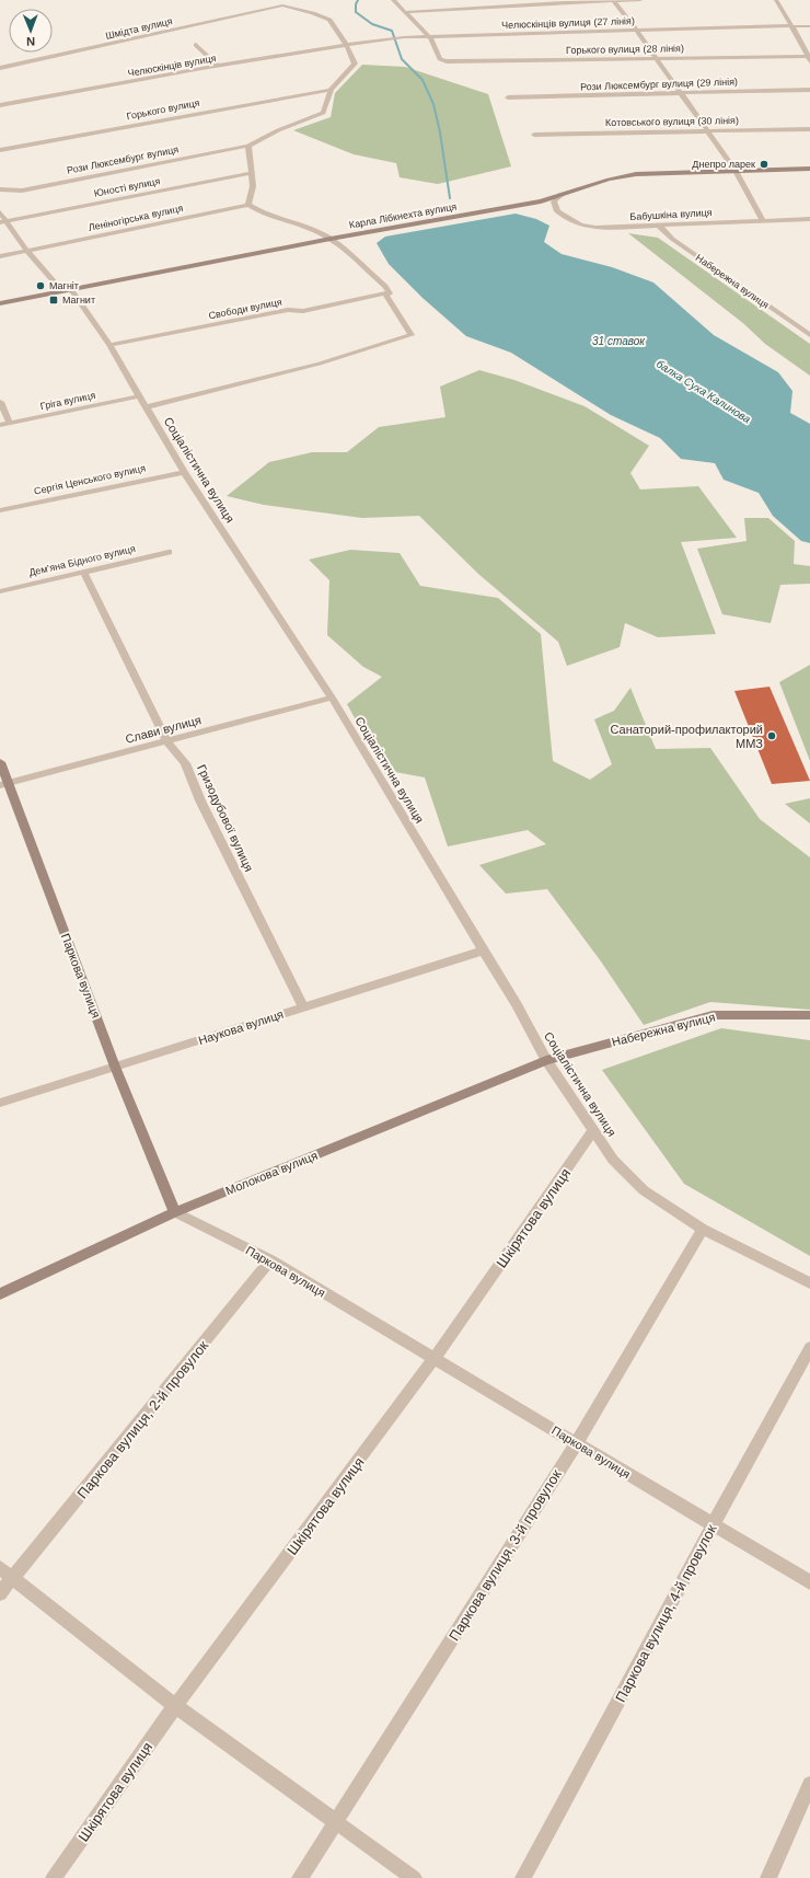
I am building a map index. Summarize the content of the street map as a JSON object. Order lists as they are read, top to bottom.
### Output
{
  "streets": {
    "street": [
      "Челюскінців вулиця (27 лiнiя)",
      "Шмідта вулиця",
      "Горького вулиця (28 лiнiя)",
      "Челюскінців вулиця",
      "Рози Люксембург вулиця (29 лiнiя)",
      "Горького вулиця",
      "Котовського вулиця (30 лiнiя)",
      "Рози Люксембург вулиця",
      "Юності вулиця",
      "Бабушкіна вулиця",
      "Карла Лібкнехта вулиця",
      "Леніногірська вулиця",
      "Набережна вулиця",
      "Свободи вулиця",
      "Гріга вулиця",
      "Соціалістична вулиця",
      "Сергія Ценського вулиця",
      "Дем’яна Бідного вулиця",
      "Слави вулиця",
      "Гризодубової вулиця",
      "Паркова вулиця",
      "Наукова вулиця",
      "Молокова вулиця",
      "Шкірятова вулиця",
      "Паркова вулиця, 2-й провулок",
      "Паркова вулиця, 3-й провулок",
      "Паркова вулиця, 4-й провулок"
    ]
  },
  "crossings": [
    ["Челюскінців вулиця (27 лiнiя)", "Шмідта вулиця"],
    ["Челюскінців вулиця (27 лiнiя)", "Горького вулиця (28 лiнiя)"],
    ["Челюскінців вулиця (27 лiнiя)", "Челюскінців вулиця"],
    ["Шмідта вулиця", "Челюскінців вулиця"],
    ["Горького вулиця", "Рози Люксембург вулиця"],
    ["Бабушкіна вулиця", "Карла Лібкнехта вулиця"],
    ["Бабушкіна вулиця", "Набережна вулиця"],
    ["Карла Лібкнехта вулиця", "Соціалістична вулиця"],
    ["Набережна вулиця", "Соціалістична вулиця"],
    ["Набережна вулиця", "Молокова вулиця"],
    ["Свободи вулиця", "Соціалістична вулиця"],
    ["Гріга вулиця", "Соціалістична вулиця"],
    ["Соціалістична вулиця", "Сергія Ценського вулиця"],
    ["Соціалістична вулиця", "Слави вулиця"],
    ["Соціалістична вулиця", "Наукова вулиця"],
    ["Соціалістична вулиця", "Молокова вулиця"],
    ["Соціалістична вулиця", "Шкірятова вулиця"],
    ["Соціалістична вулиця", "Паркова вулиця, 3-й провулок"],
    ["Дем’яна Бідного вулиця", "Гризодубової вулиця"],
    ["Слави вулиця", "Гризодубової вулиця"],
    ["Слави вулиця", "Паркова вулиця"],
    ["Гризодубової вулиця", "Наукова вулиця"],
    ["Паркова вулиця", "Наукова вулиця"],
    ["Паркова вулиця", "Молокова вулиця"],
    ["Паркова вулиця", "Шкірятова вулиця"],
    ["Паркова вулиця", "Паркова вулиця, 2-й провулок"],
    ["Паркова вулиця", "Паркова вулиця, 3-й провулок"],
    ["Паркова вулиця", "Паркова вулиця, 4-й провулок"]
  ],
  "water": ["31 ставок", "балка Суха Калинова"],
  "places": {
    "other": ["Днепро ларек", "Магніт", "Санаторий-профилакторий ММЗ"],
    "transit": ["Магнит"]
  },
  "north": "bottom"
}
